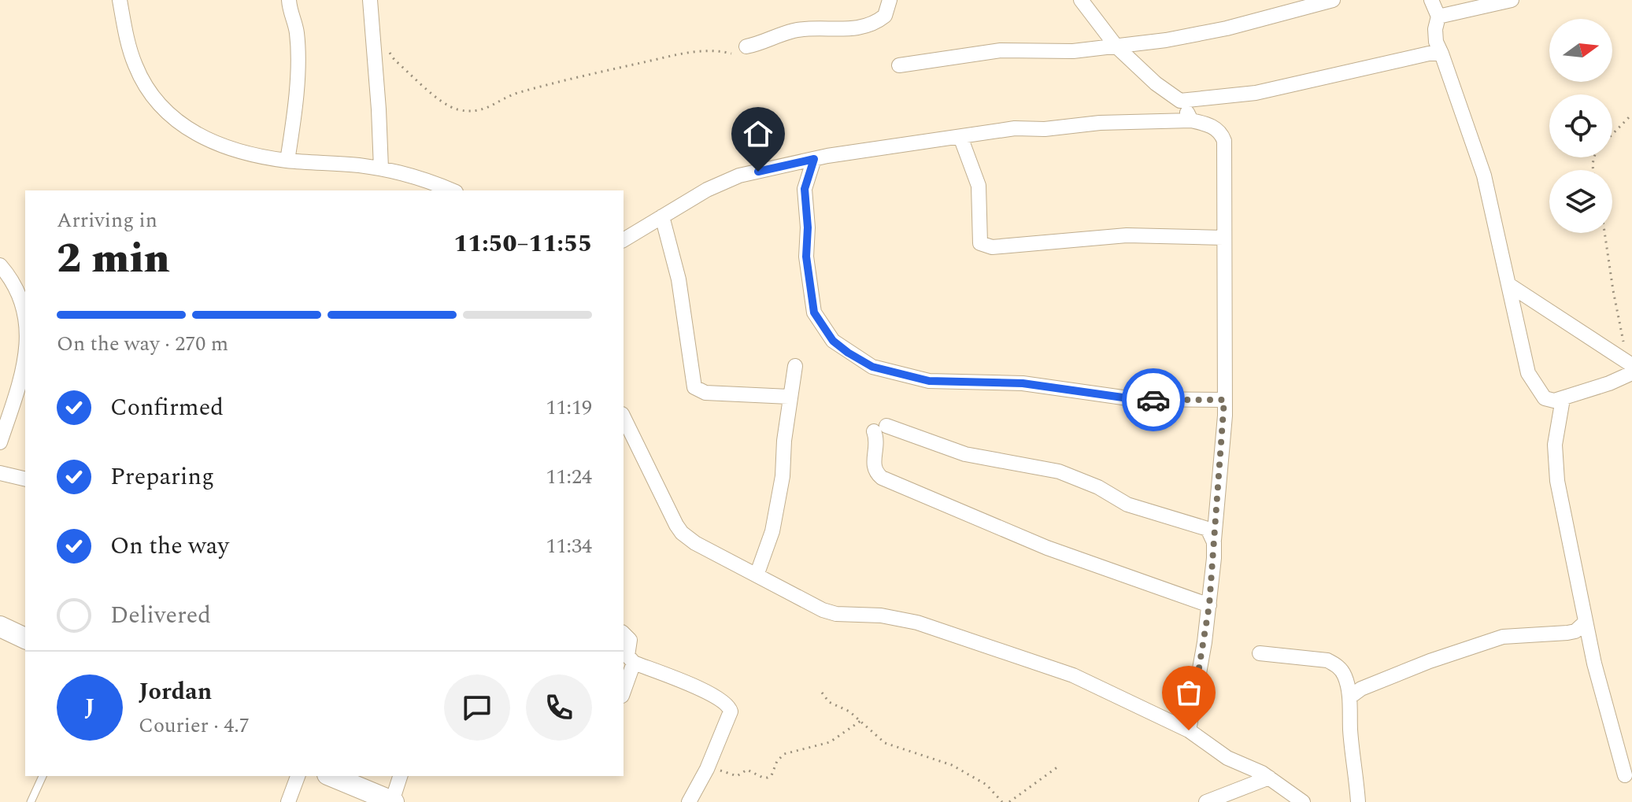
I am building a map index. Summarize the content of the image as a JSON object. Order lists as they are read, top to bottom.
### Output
{
  "north": "right",
  "page": {
    "heading": ["2 min", "Arriving in", "11:50–11:55"],
    "panel": ["Jordan", "Courier · 4.7"],
    "bar": "On the way · 270 m",
    "list": [
      ["Confirmed", "11:19"],
      ["Preparing", "11:24"],
      ["On the way", "11:34"],
      "Delivered"
    ],
    "round": "J"
  }
}
